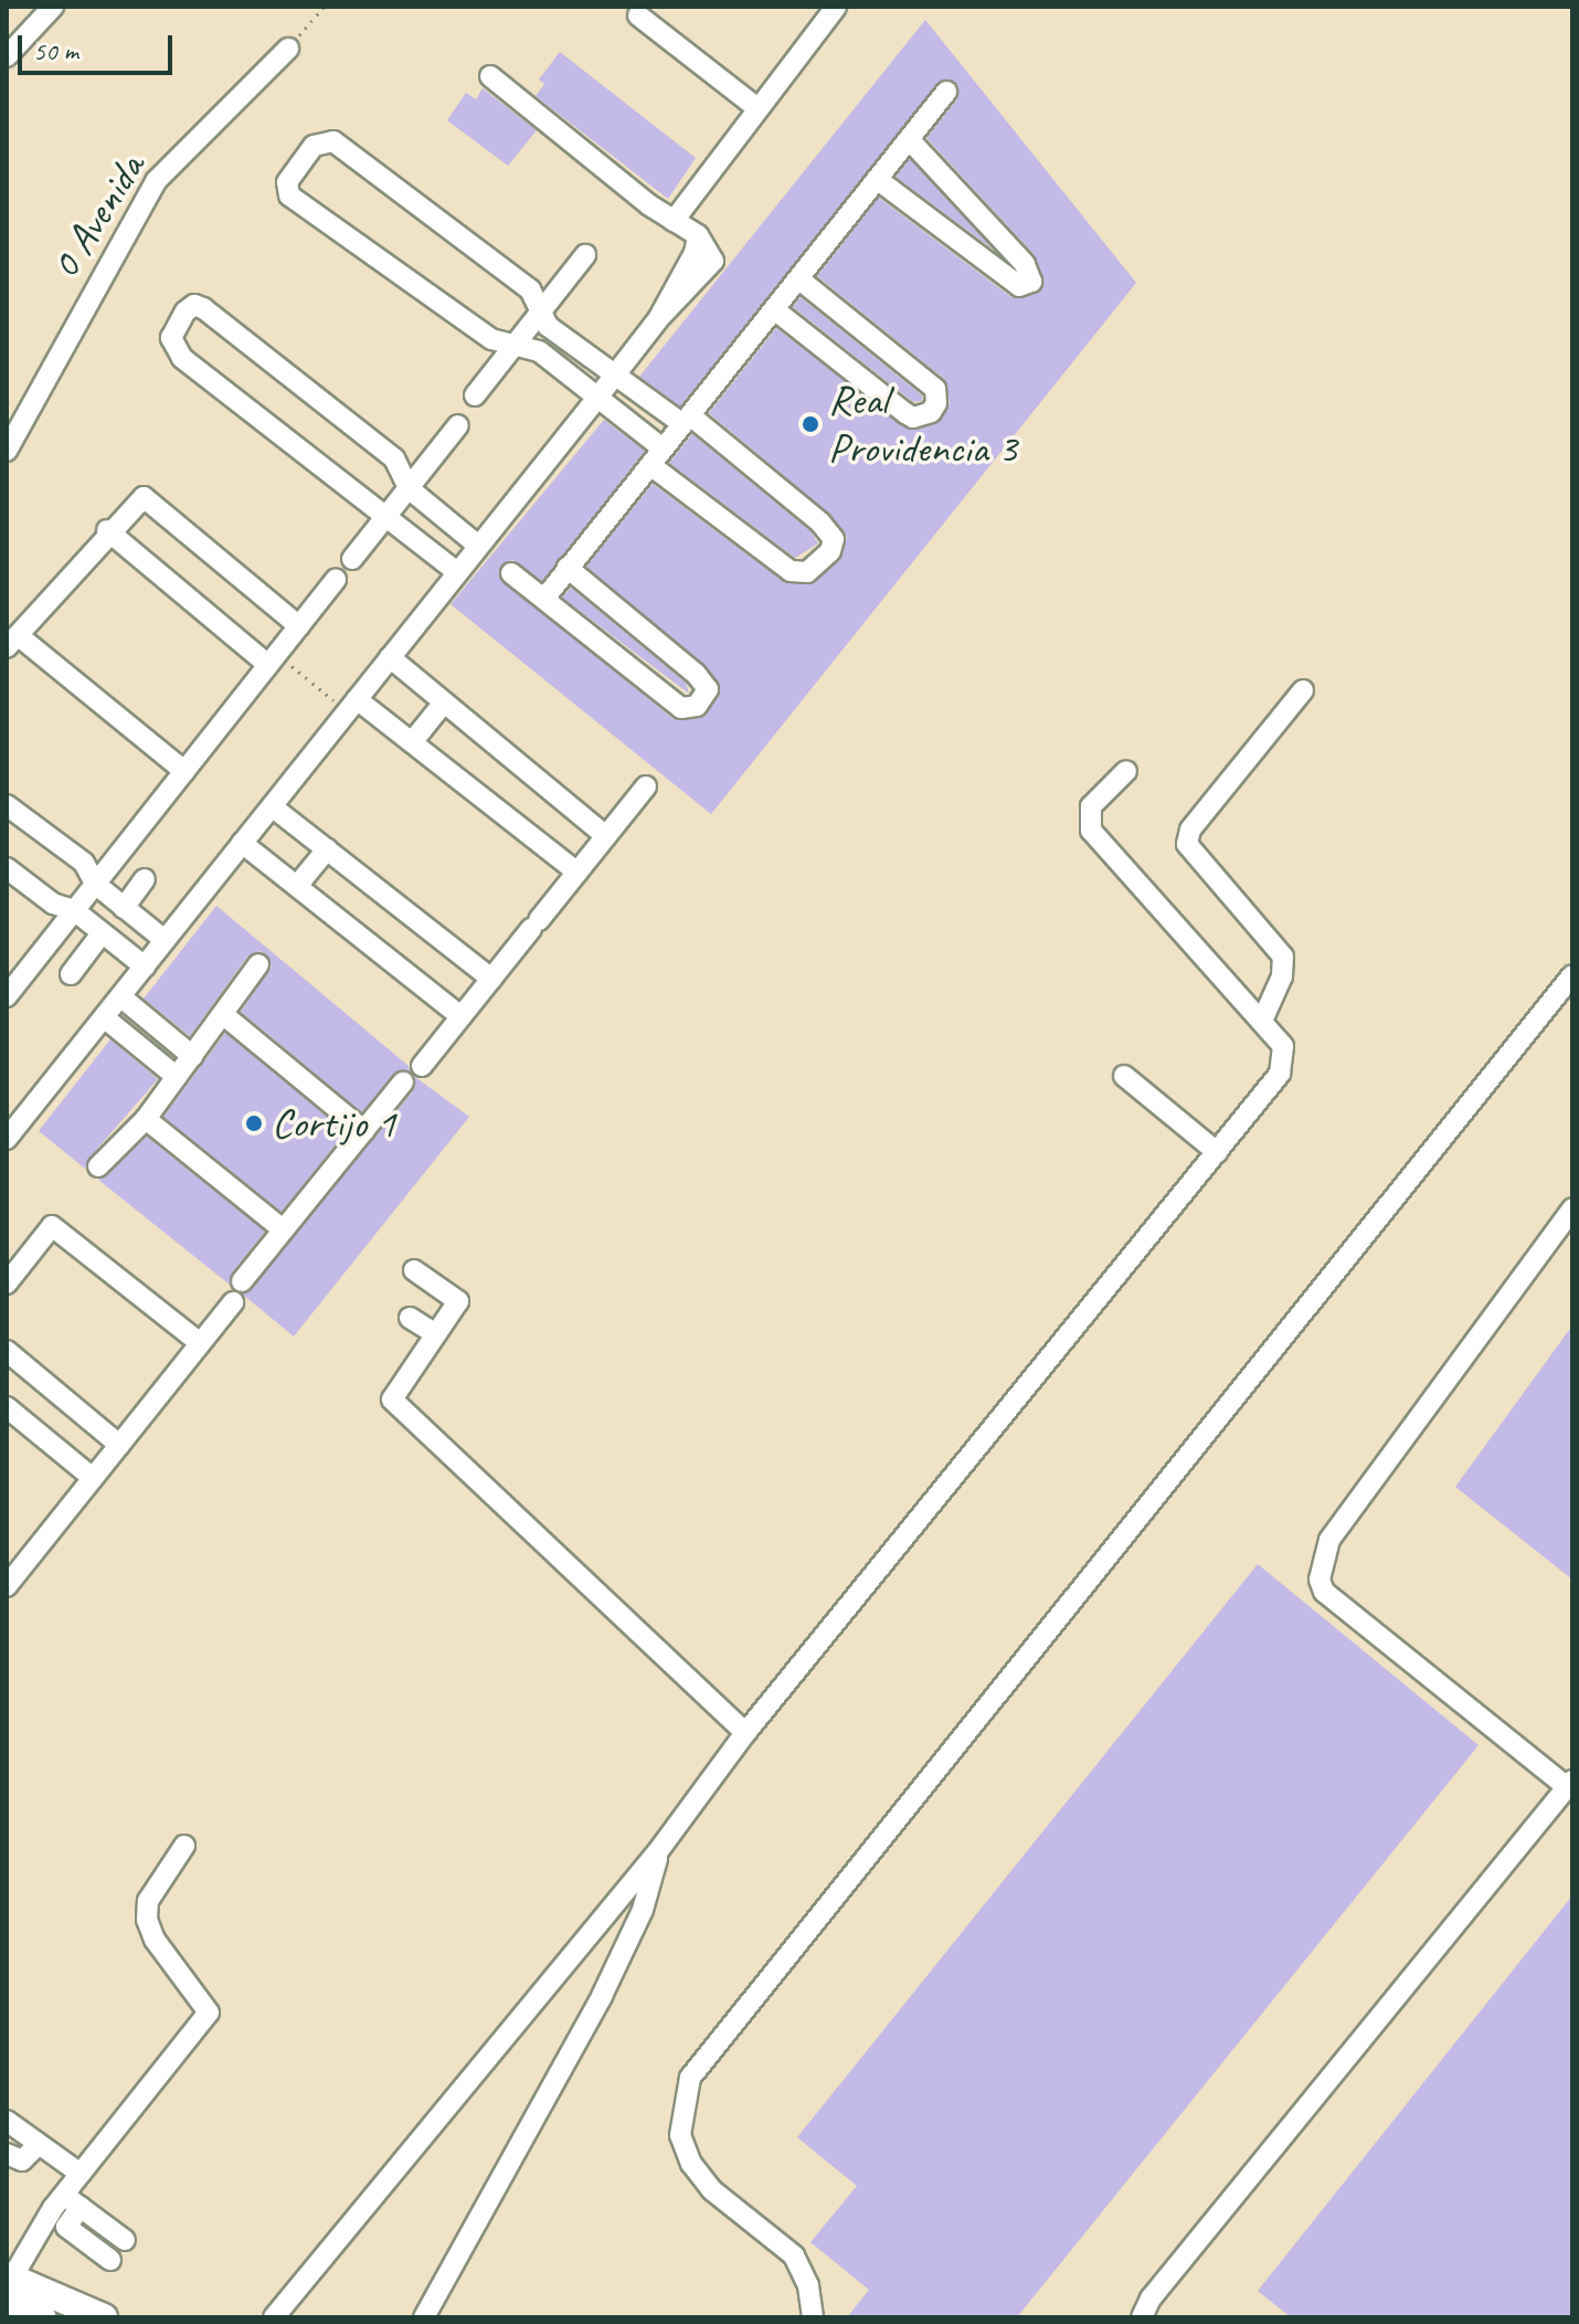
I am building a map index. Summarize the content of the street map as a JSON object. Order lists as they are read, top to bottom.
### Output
{
  "streets": {
    "street": ["0 Avenida"]
  },
  "places": ["Real Providencia 3", "Cortijo 1"],
  "scale_bar": "50 m"
}
